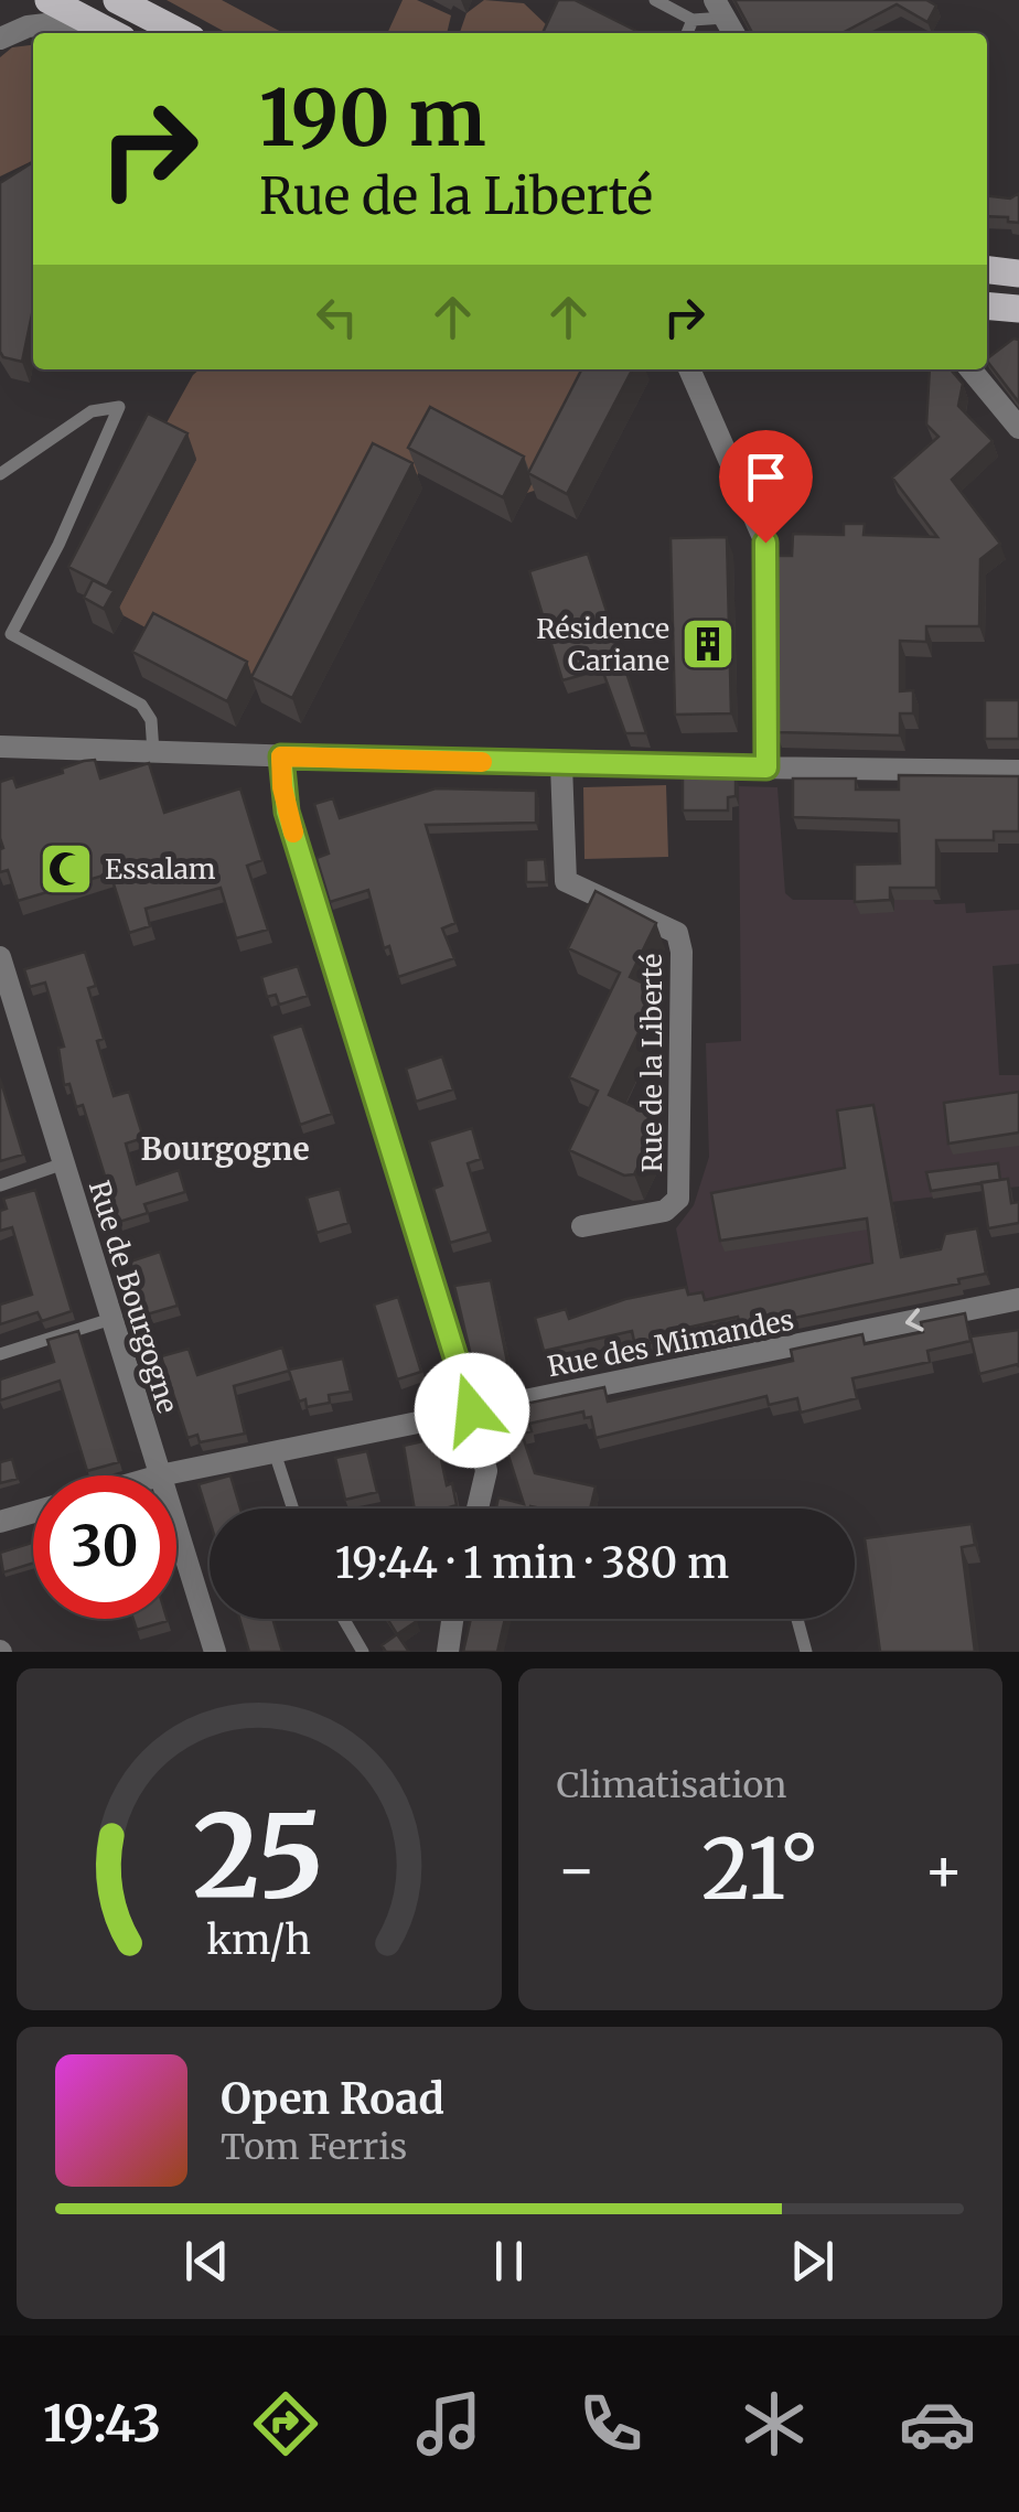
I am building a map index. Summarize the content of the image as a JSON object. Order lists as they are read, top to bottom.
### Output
{
  "streets": {
    "street": ["Rue de la Liberté", "Rue de Bourgogne", "Rue des Mimandes"]
  },
  "crossings": [
    ["Rue de Bourgogne", "Rue des Mimandes"]
  ],
  "one_way": ["Rue des Mimandes"],
  "districts": ["Bourgogne"],
  "places": {
    "building": ["Résidence Cariane"],
    "mosque": ["Essalam"]
  },
  "page": {
    "turn": ["190 m", "Rue de la Liberté"],
    "limit": "30",
    "trip": "19:44 · 1 min · 380 m",
    "tile": "Climatisation",
    "heat": ["−", "21°", "+"],
    "song": ["Open Road", "Tom Ferris"],
    "tabs": "19:43",
    "gauge": ["25", "km/h"]
  }
}
